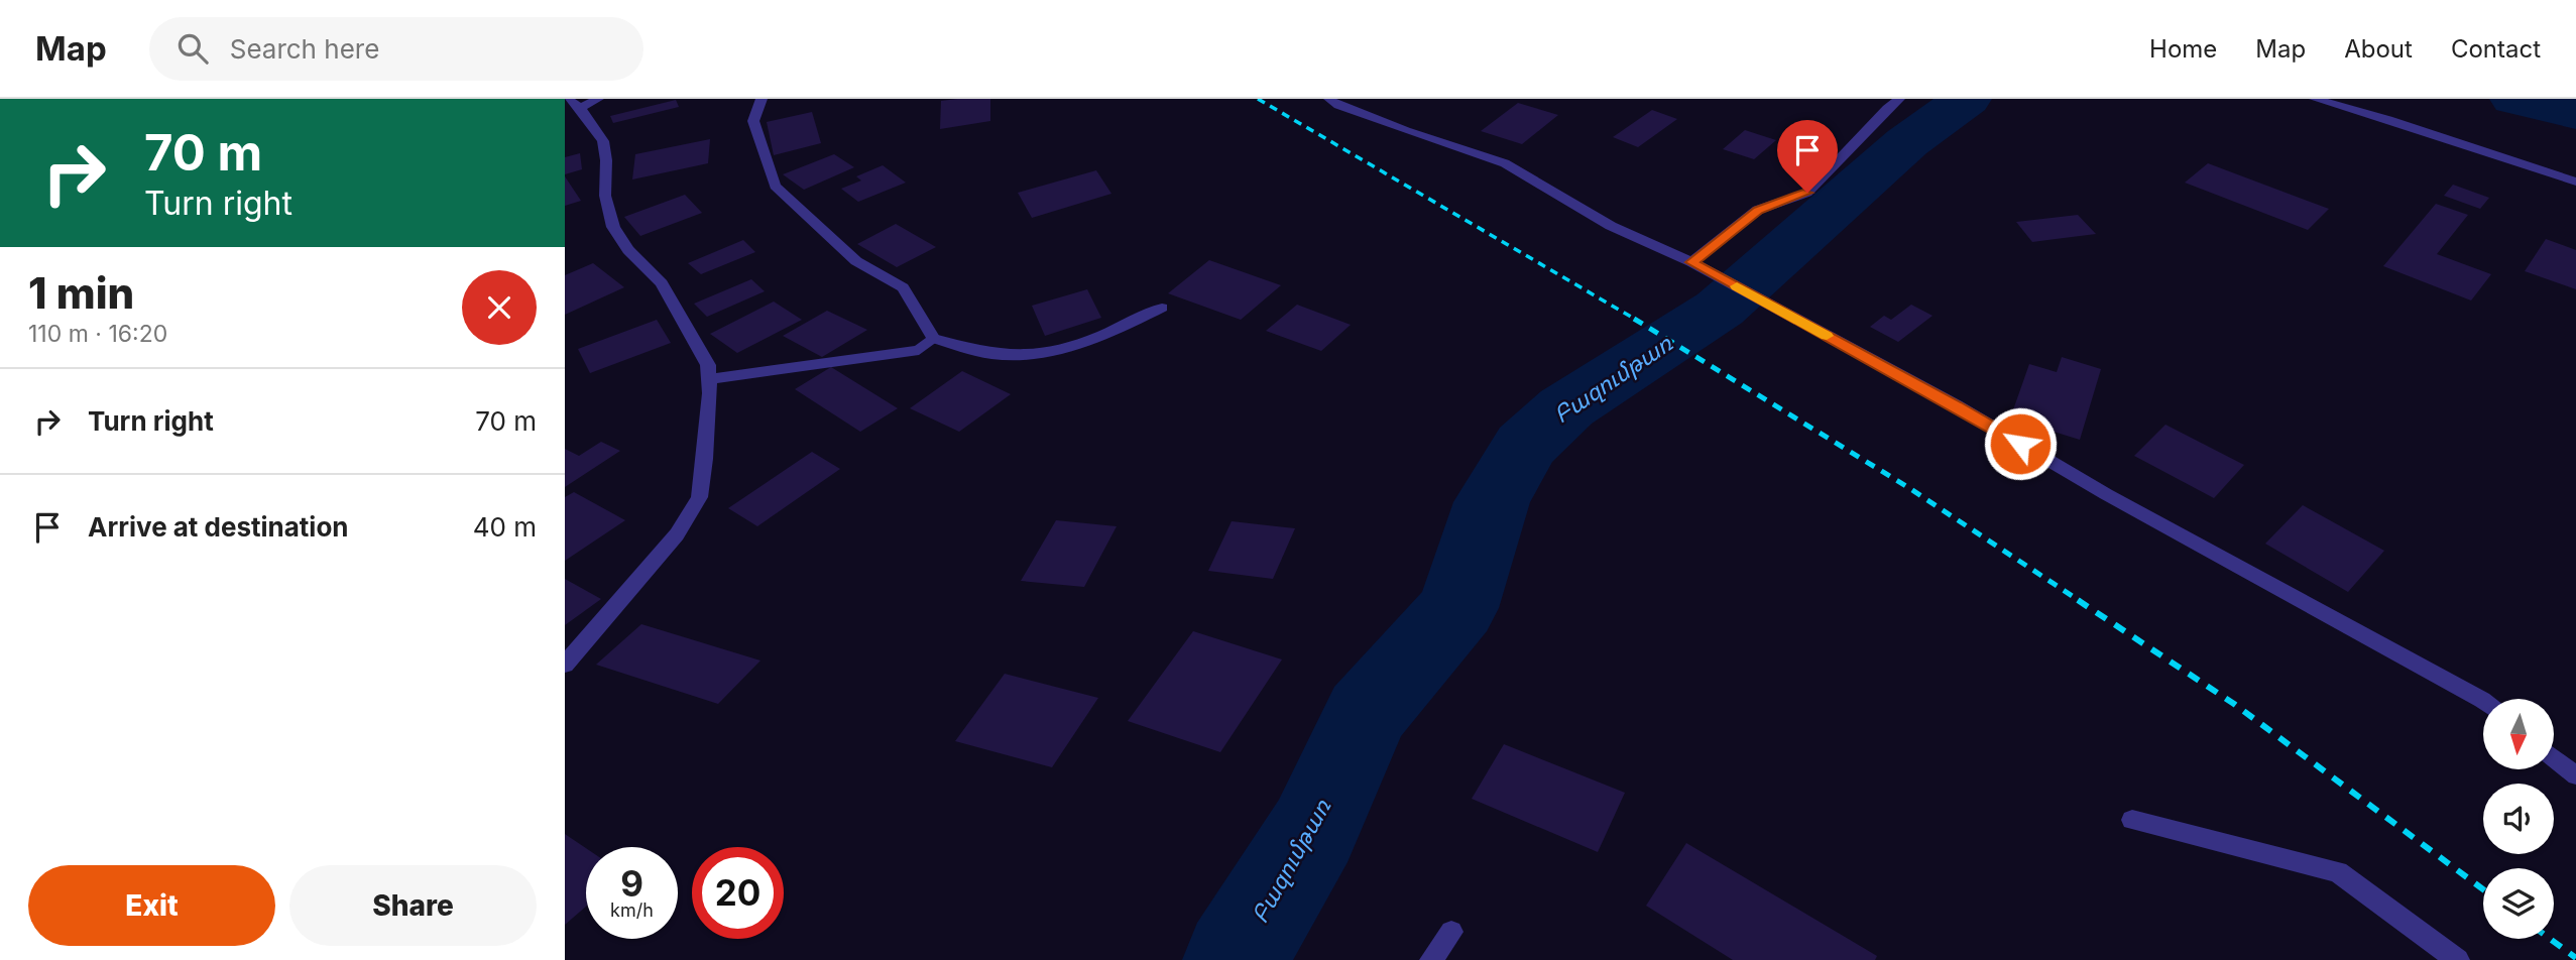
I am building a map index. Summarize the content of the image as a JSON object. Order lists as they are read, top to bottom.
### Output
{
  "water": ["Բազումթառ"],
  "north": "bottom",
  "page": {
    "header": "Map",
    "search": "Search here",
    "nav": [
      "Home",
      "Map",
      "About",
      "Contact"
    ],
    "turn": ["70 m", "Turn right"],
    "heading": ["1 min", "110 m · 16:20"],
    "list": [
      {
        "name": "Turn right",
        "value": "70 m"
      },
      {
        "name": "Arrive at destination",
        "value": "40 m"
      }
    ],
    "speed": "9 km/h",
    "limit": "20",
    "buttons": ["Exit", "Share"]
  }
}
